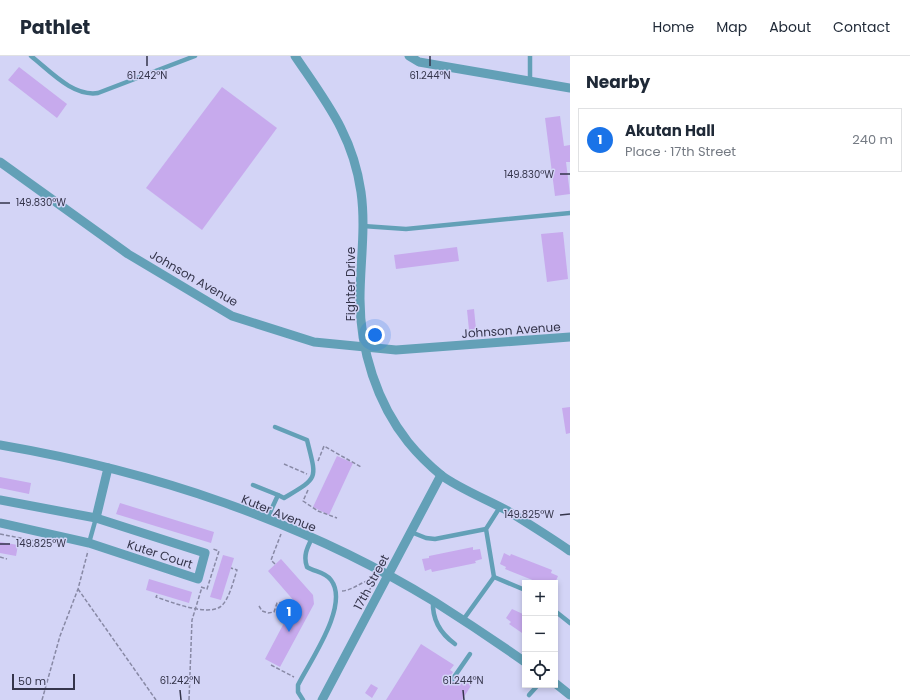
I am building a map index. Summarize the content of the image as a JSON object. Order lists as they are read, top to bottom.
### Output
{
  "streets": {
    "street": [
      "Johnson Avenue",
      "Fighter Drive",
      "Kuter Avenue",
      "Kuter Court",
      "17th Street"
    ]
  },
  "crossings": [
    ["Johnson Avenue", "Fighter Drive"],
    ["Fighter Drive", "17th Street"],
    ["Kuter Avenue", "17th Street"]
  ],
  "scale_bar": "50 m",
  "page": {
    "header": "Pathlet",
    "nav": [
      "Home",
      "Map",
      "About",
      "Contact"
    ],
    "heading": "Nearby",
    "list": [
      {
        "mark": "1",
        "name": "Akutan Hall",
        "note": "Place · 17th Street",
        "value": "240 m"
      }
    ],
    "map_buttons": ["+", "−"],
    "pins": "1",
    "scale": "50 m"
  },
  "coordinates": [
    "61.242°N",
    "61.244°N",
    "149.830°W",
    "149.825°W"
  ]
}
